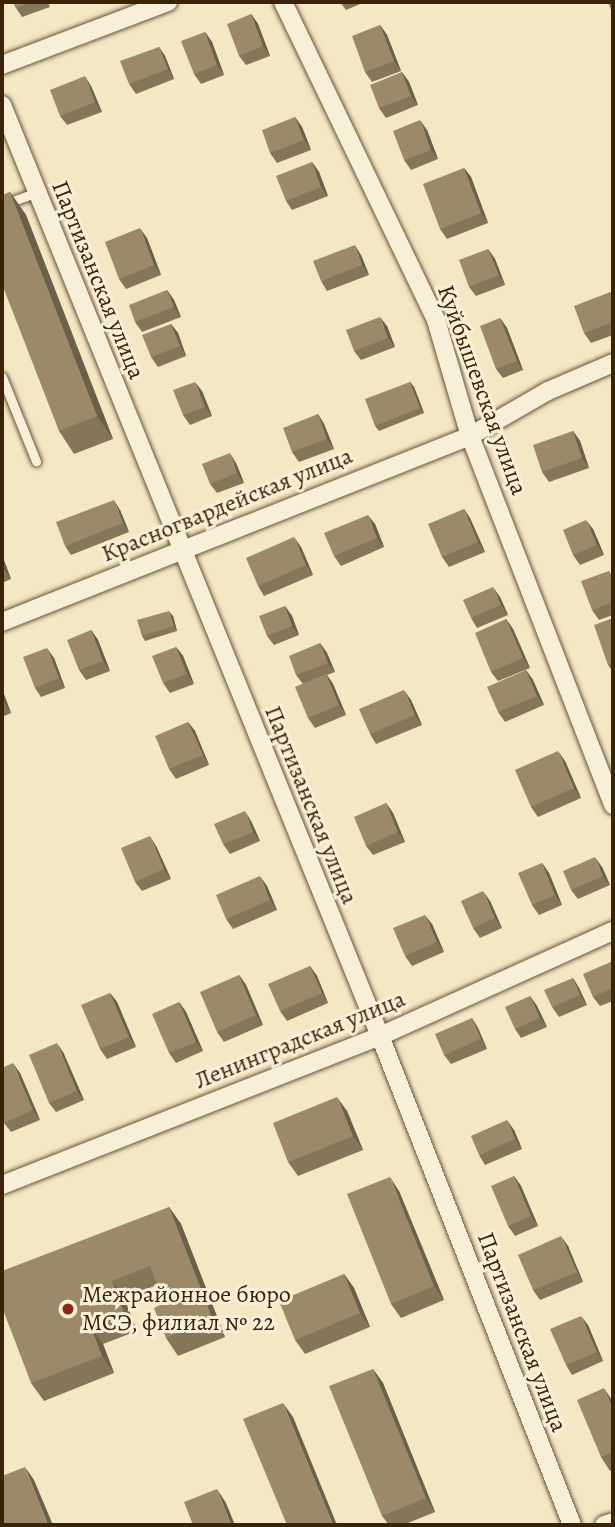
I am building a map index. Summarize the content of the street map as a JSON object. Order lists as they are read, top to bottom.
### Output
{
  "streets": {
    "street": [
      "Партизанская улица",
      "Куйбышевская улица",
      "Красногвардейская улица",
      "Ленинградская улица"
    ]
  },
  "crossings": [
    ["Партизанская улица", "Красногвардейская улица"],
    ["Партизанская улица", "Ленинградская улица"],
    ["Куйбышевская улица", "Красногвардейская улица"]
  ],
  "places": ["Межрайонное бюро МСЭ, филиал № 22"]
}
